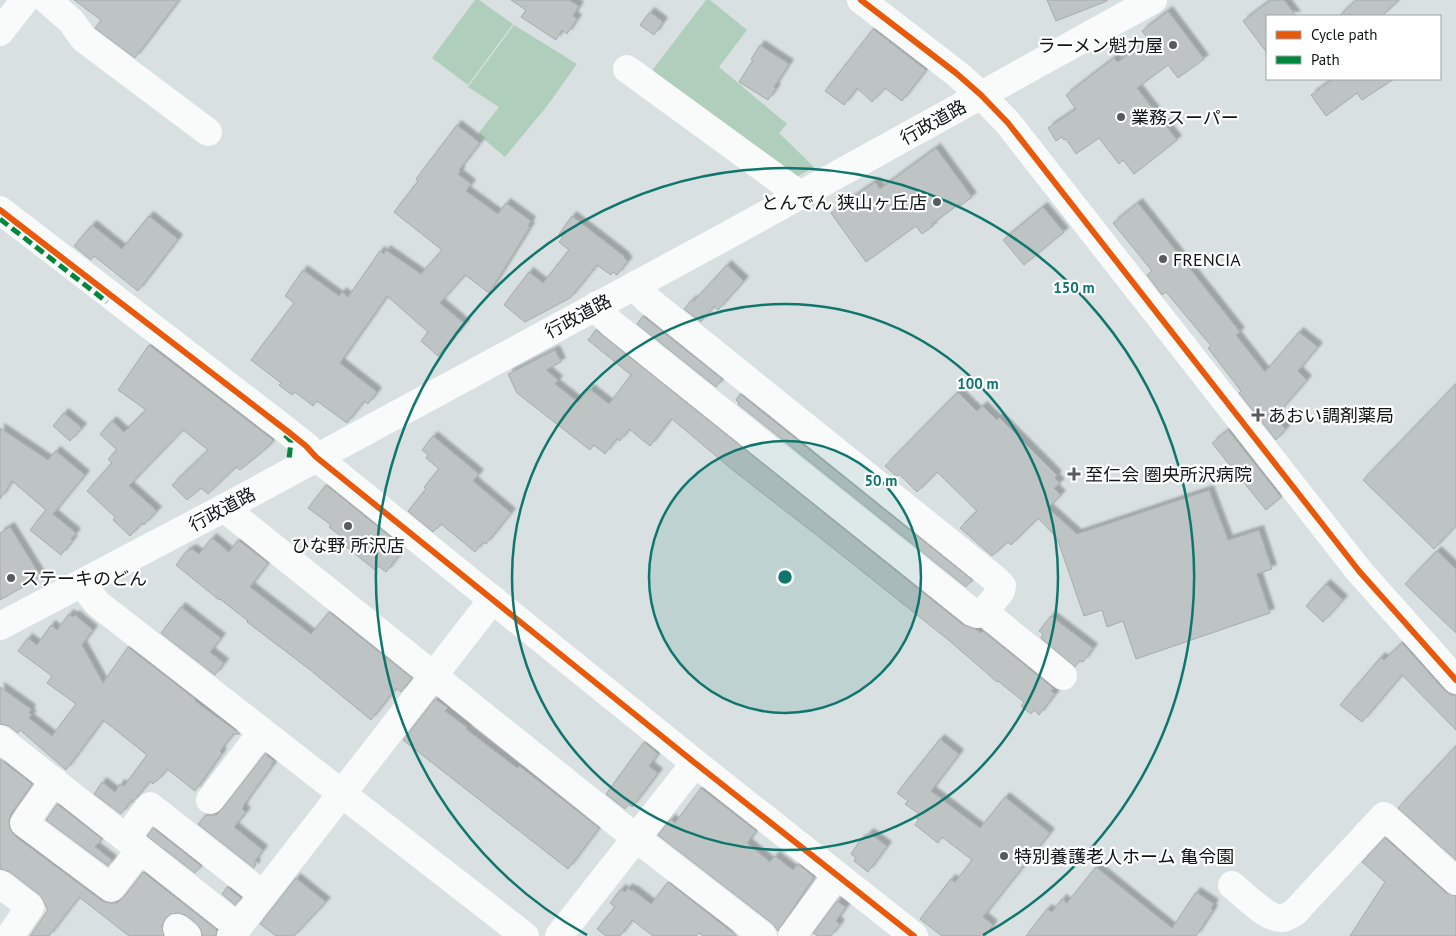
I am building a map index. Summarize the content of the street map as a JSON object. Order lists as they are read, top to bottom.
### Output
{
  "streets": {
    "main road": ["行政道路"]
  },
  "places": {
    "other": [
      "ラーメン魁力屋",
      "業務スーパー",
      "とんでん 狭山ヶ丘店",
      "FRENCIA",
      "ひな野 所沢店",
      "ステーキのどん",
      "特別養護老人ホーム 亀令園"
    ],
    "health": ["あおい調剤薬局", "至仁会 圏央所沢病院"]
  },
  "legend": ["Cycle path", "Path"],
  "rings": ["150 m", "100 m", "50 m"]
}
